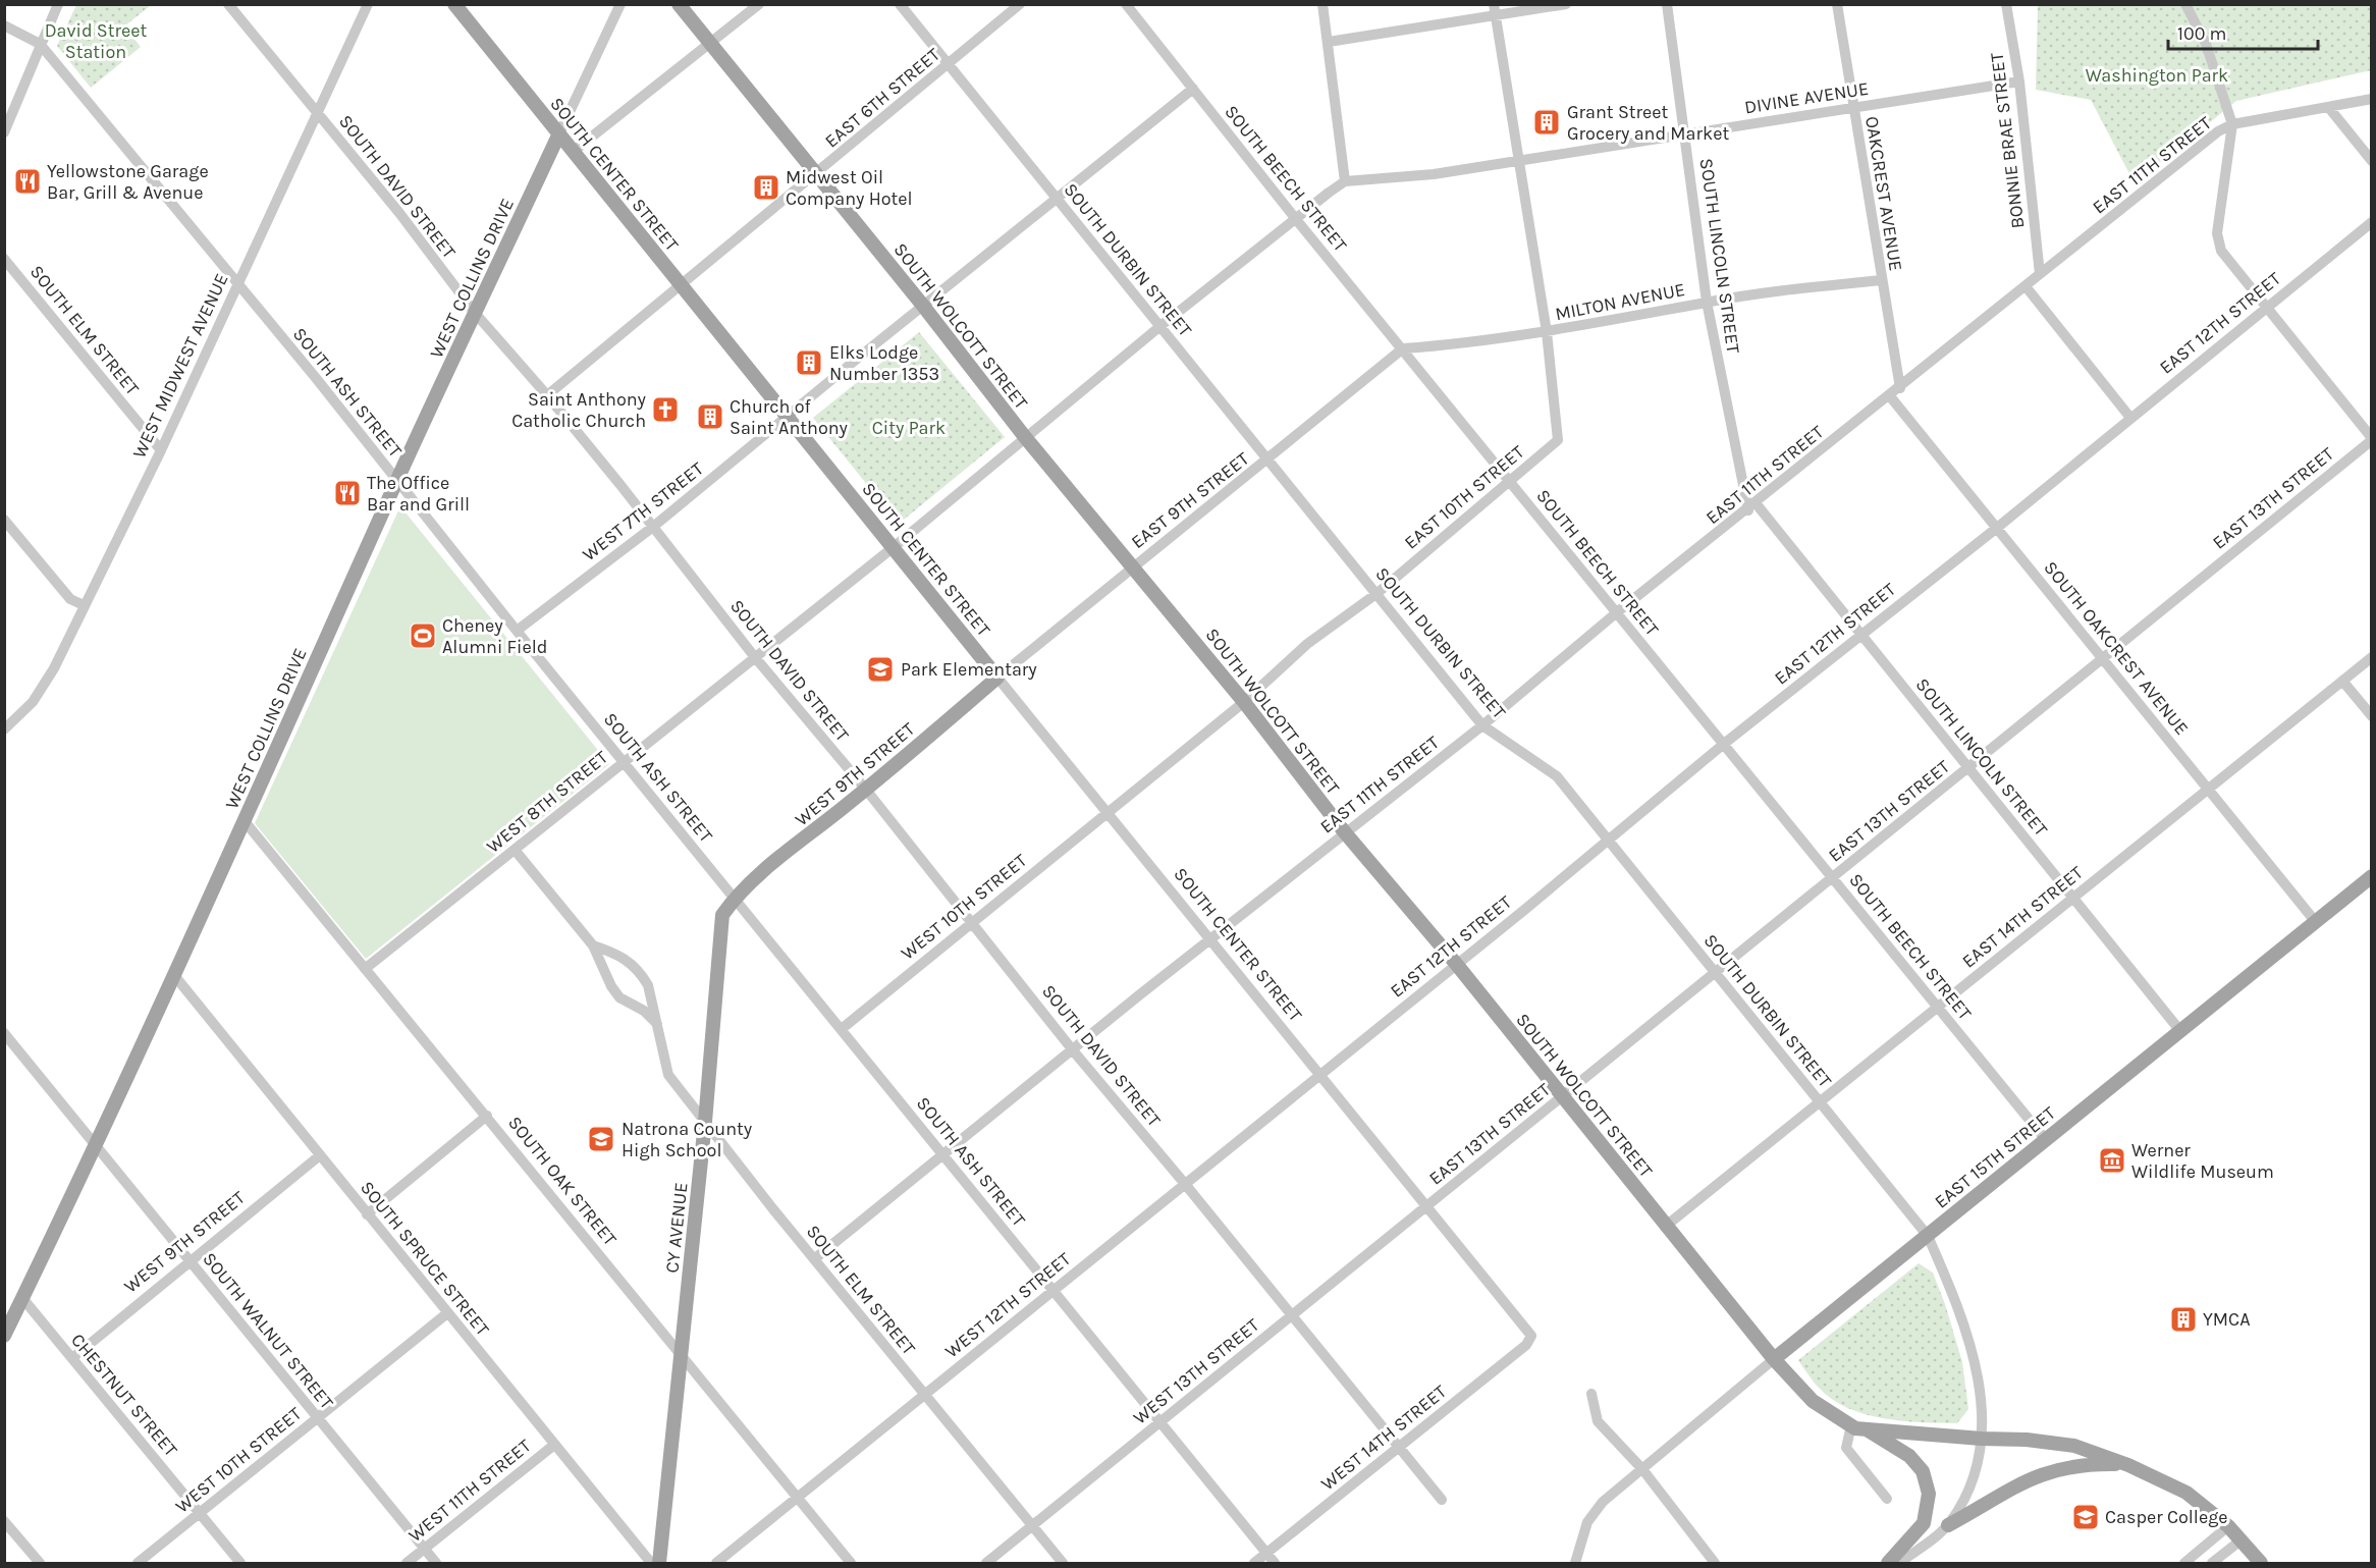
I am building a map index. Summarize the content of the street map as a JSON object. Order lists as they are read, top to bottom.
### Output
{
  "streets": {
    "main road": [
      "SOUTH CENTER STREET",
      "WEST COLLINS DRIVE",
      "SOUTH WOLCOTT STREET",
      "WEST 9TH STREET",
      "EAST 15TH STREET",
      "CY AVENUE"
    ],
    "street": [
      "EAST 6TH STREET",
      "DIVINE AVENUE",
      "BONNIE BRAE STREET",
      "EAST 11TH STREET",
      "SOUTH BEECH STREET",
      "SOUTH DAVID STREET",
      "OAKCREST AVENUE",
      "SOUTH LINCOLN STREET",
      "SOUTH DURBIN STREET",
      "MILTON AVENUE",
      "EAST 12TH STREET",
      "SOUTH ELM STREET",
      "WEST MIDWEST AVENUE",
      "SOUTH ASH STREET",
      "EAST 10TH STREET",
      "EAST 13TH STREET",
      "EAST 9TH STREET",
      "WEST 7TH STREET",
      "SOUTH OAKCREST AVENUE",
      "WEST 8TH STREET",
      "WEST 10TH STREET",
      "EAST 14TH STREET",
      "SOUTH OAK STREET",
      "SOUTH SPRUCE STREET",
      "WEST 12TH STREET",
      "SOUTH WALNUT STREET",
      "WEST 13TH STREET",
      "CHESTNUT STREET",
      "WEST 14TH STREET",
      "WEST 11TH STREET"
    ]
  },
  "crossings": [
    ["EAST 6TH STREET", "SOUTH CENTER STREET"],
    ["EAST 6TH STREET", "SOUTH DAVID STREET"],
    ["EAST 6TH STREET", "SOUTH DURBIN STREET"],
    ["EAST 6TH STREET", "SOUTH WOLCOTT STREET"],
    ["DIVINE AVENUE", "BONNIE BRAE STREET"],
    ["DIVINE AVENUE", "OAKCREST AVENUE"],
    ["DIVINE AVENUE", "SOUTH LINCOLN STREET"],
    ["DIVINE AVENUE", "WEST 8TH STREET"],
    ["BONNIE BRAE STREET", "EAST 11TH STREET"],
    ["EAST 11TH STREET", "SOUTH CENTER STREET"],
    ["EAST 11TH STREET", "SOUTH BEECH STREET"],
    ["EAST 11TH STREET", "OAKCREST AVENUE"],
    ["EAST 11TH STREET", "SOUTH LINCOLN STREET"],
    ["EAST 11TH STREET", "SOUTH DURBIN STREET"],
    ["EAST 11TH STREET", "SOUTH WOLCOTT STREET"],
    ["EAST 11TH STREET", "SOUTH OAKCREST AVENUE"],
    ["SOUTH CENTER STREET", "WEST COLLINS DRIVE"],
    ["SOUTH CENTER STREET", "EAST 12TH STREET"],
    ["SOUTH CENTER STREET", "EAST 10TH STREET"],
    ["SOUTH CENTER STREET", "EAST 13TH STREET"],
    ["SOUTH CENTER STREET", "EAST 9TH STREET"],
    ["SOUTH CENTER STREET", "WEST 7TH STREET"],
    ["SOUTH CENTER STREET", "WEST 9TH STREET"],
    ["SOUTH CENTER STREET", "WEST 8TH STREET"],
    ["SOUTH CENTER STREET", "WEST 10TH STREET"],
    ["SOUTH CENTER STREET", "WEST 12TH STREET"],
    ["SOUTH CENTER STREET", "WEST 13TH STREET"],
    ["SOUTH CENTER STREET", "WEST 14TH STREET"],
    ["SOUTH BEECH STREET", "MILTON AVENUE"],
    ["SOUTH BEECH STREET", "EAST 12TH STREET"],
    ["SOUTH BEECH STREET", "EAST 10TH STREET"],
    ["SOUTH BEECH STREET", "EAST 13TH STREET"],
    ["SOUTH BEECH STREET", "EAST 9TH STREET"],
    ["SOUTH BEECH STREET", "WEST 7TH STREET"],
    ["SOUTH BEECH STREET", "WEST 8TH STREET"],
    ["SOUTH BEECH STREET", "EAST 14TH STREET"],
    ["SOUTH BEECH STREET", "EAST 15TH STREET"],
    ["SOUTH DAVID STREET", "WEST COLLINS DRIVE"],
    ["SOUTH DAVID STREET", "WEST MIDWEST AVENUE"],
    ["SOUTH DAVID STREET", "WEST 7TH STREET"],
    ["SOUTH DAVID STREET", "WEST 9TH STREET"],
    ["SOUTH DAVID STREET", "WEST 8TH STREET"],
    ["SOUTH DAVID STREET", "WEST 10TH STREET"],
    ["SOUTH DAVID STREET", "WEST 12TH STREET"],
    ["SOUTH DAVID STREET", "WEST 13TH STREET"],
    ["SOUTH DAVID STREET", "WEST 14TH STREET"],
    ["OAKCREST AVENUE", "MILTON AVENUE"],
    ["SOUTH LINCOLN STREET", "MILTON AVENUE"],
    ["SOUTH LINCOLN STREET", "EAST 12TH STREET"],
    ["SOUTH LINCOLN STREET", "EAST 13TH STREET"],
    ["SOUTH LINCOLN STREET", "EAST 14TH STREET"],
    ["SOUTH LINCOLN STREET", "EAST 15TH STREET"],
    ["SOUTH DURBIN STREET", "EAST 12TH STREET"],
    ["SOUTH DURBIN STREET", "SOUTH WOLCOTT STREET"],
    ["SOUTH DURBIN STREET", "EAST 10TH STREET"],
    ["SOUTH DURBIN STREET", "EAST 13TH STREET"],
    ["SOUTH DURBIN STREET", "EAST 9TH STREET"],
    ["SOUTH DURBIN STREET", "WEST 7TH STREET"],
    ["SOUTH DURBIN STREET", "WEST 8TH STREET"],
    ["SOUTH DURBIN STREET", "EAST 14TH STREET"],
    ["SOUTH DURBIN STREET", "EAST 15TH STREET"],
    ["WEST COLLINS DRIVE", "SOUTH ASH STREET"],
    ["WEST COLLINS DRIVE", "SOUTH OAK STREET"],
    ["WEST COLLINS DRIVE", "SOUTH SPRUCE STREET"],
    ["WEST COLLINS DRIVE", "SOUTH WALNUT STREET"],
    ["WEST COLLINS DRIVE", "CHESTNUT STREET"],
    ["MILTON AVENUE", "EAST 10TH STREET"],
    ["MILTON AVENUE", "EAST 9TH STREET"],
    ["EAST 12TH STREET", "SOUTH WOLCOTT STREET"],
    ["EAST 12TH STREET", "SOUTH OAKCREST AVENUE"],
    ["EAST 12TH STREET", "WEST 12TH STREET"],
    ["SOUTH WOLCOTT STREET", "EAST 10TH STREET"],
    ["SOUTH WOLCOTT STREET", "EAST 13TH STREET"],
    ["SOUTH WOLCOTT STREET", "EAST 9TH STREET"],
    ["SOUTH WOLCOTT STREET", "WEST 7TH STREET"],
    ["SOUTH WOLCOTT STREET", "WEST 8TH STREET"],
    ["SOUTH WOLCOTT STREET", "EAST 14TH STREET"],
    ["SOUTH WOLCOTT STREET", "EAST 15TH STREET"],
    ["SOUTH ELM STREET", "WEST MIDWEST AVENUE"],
    ["SOUTH ELM STREET", "CY AVENUE"],
    ["SOUTH ELM STREET", "WEST 12TH STREET"],
    ["SOUTH ELM STREET", "WEST 13TH STREET"],
    ["WEST MIDWEST AVENUE", "SOUTH ASH STREET"],
    ["SOUTH ASH STREET", "WEST 7TH STREET"],
    ["SOUTH ASH STREET", "WEST 9TH STREET"],
    ["SOUTH ASH STREET", "WEST 8TH STREET"],
    ["SOUTH ASH STREET", "WEST 10TH STREET"],
    ["SOUTH ASH STREET", "CY AVENUE"],
    ["SOUTH ASH STREET", "WEST 12TH STREET"],
    ["SOUTH ASH STREET", "WEST 13TH STREET"],
    ["SOUTH ASH STREET", "WEST 14TH STREET"],
    ["EAST 10TH STREET", "WEST 10TH STREET"],
    ["EAST 13TH STREET", "SOUTH OAKCREST AVENUE"],
    ["EAST 13TH STREET", "WEST 13TH STREET"],
    ["EAST 9TH STREET", "WEST 9TH STREET"],
    ["SOUTH OAKCREST AVENUE", "EAST 14TH STREET"],
    ["SOUTH OAKCREST AVENUE", "EAST 15TH STREET"],
    ["WEST 9TH STREET", "CY AVENUE"],
    ["WEST 9TH STREET", "SOUTH SPRUCE STREET"],
    ["WEST 9TH STREET", "SOUTH WALNUT STREET"],
    ["WEST 9TH STREET", "CHESTNUT STREET"],
    ["WEST 8TH STREET", "SOUTH OAK STREET"],
    ["WEST 10TH STREET", "SOUTH SPRUCE STREET"],
    ["WEST 10TH STREET", "SOUTH WALNUT STREET"],
    ["WEST 10TH STREET", "CHESTNUT STREET"],
    ["SOUTH OAK STREET", "CY AVENUE"],
    ["SOUTH OAK STREET", "WEST 12TH STREET"],
    ["SOUTH SPRUCE STREET", "WEST 11TH STREET"],
    ["SOUTH WALNUT STREET", "WEST 11TH STREET"]
  ],
  "parks": ["David Street Station", "Washington Park", "City Park"],
  "places": {
    "building": [
      "Grant Street Grocery and Market",
      "Midwest Oil Company Hotel",
      "Elks Lodge Number 1353",
      "Church of Saint Anthony",
      "YMCA"
    ],
    "restaurant": ["Yellowstone Garage Bar, Grill & Avenue", "The Office Bar and Grill"],
    "church": ["Saint Anthony Catholic Church"],
    "sports": ["Cheney Alumni Field"],
    "school or university": ["Park Elementary", "Natrona County High School", "Casper College"],
    "museum": ["Werner Wildlife Museum"]
  },
  "scale_bar": "100 m"
}
